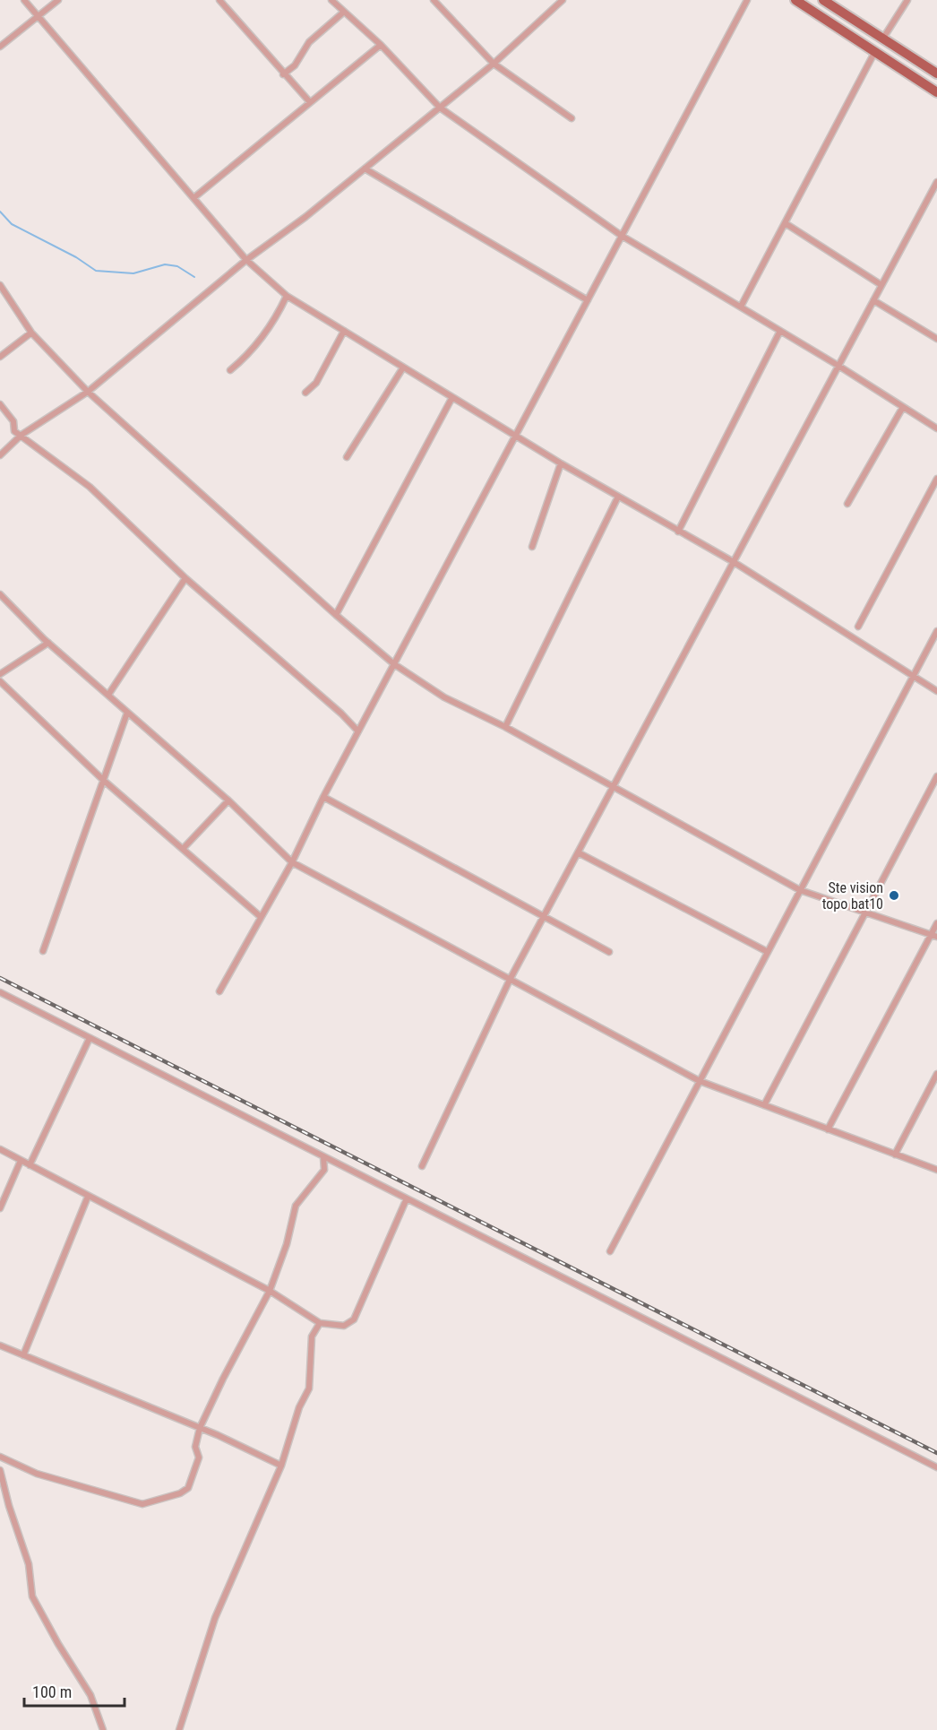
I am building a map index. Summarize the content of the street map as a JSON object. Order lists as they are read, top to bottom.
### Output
{
  "places": ["Ste vision topo bat10"],
  "scale_bar": "100 m"
}
